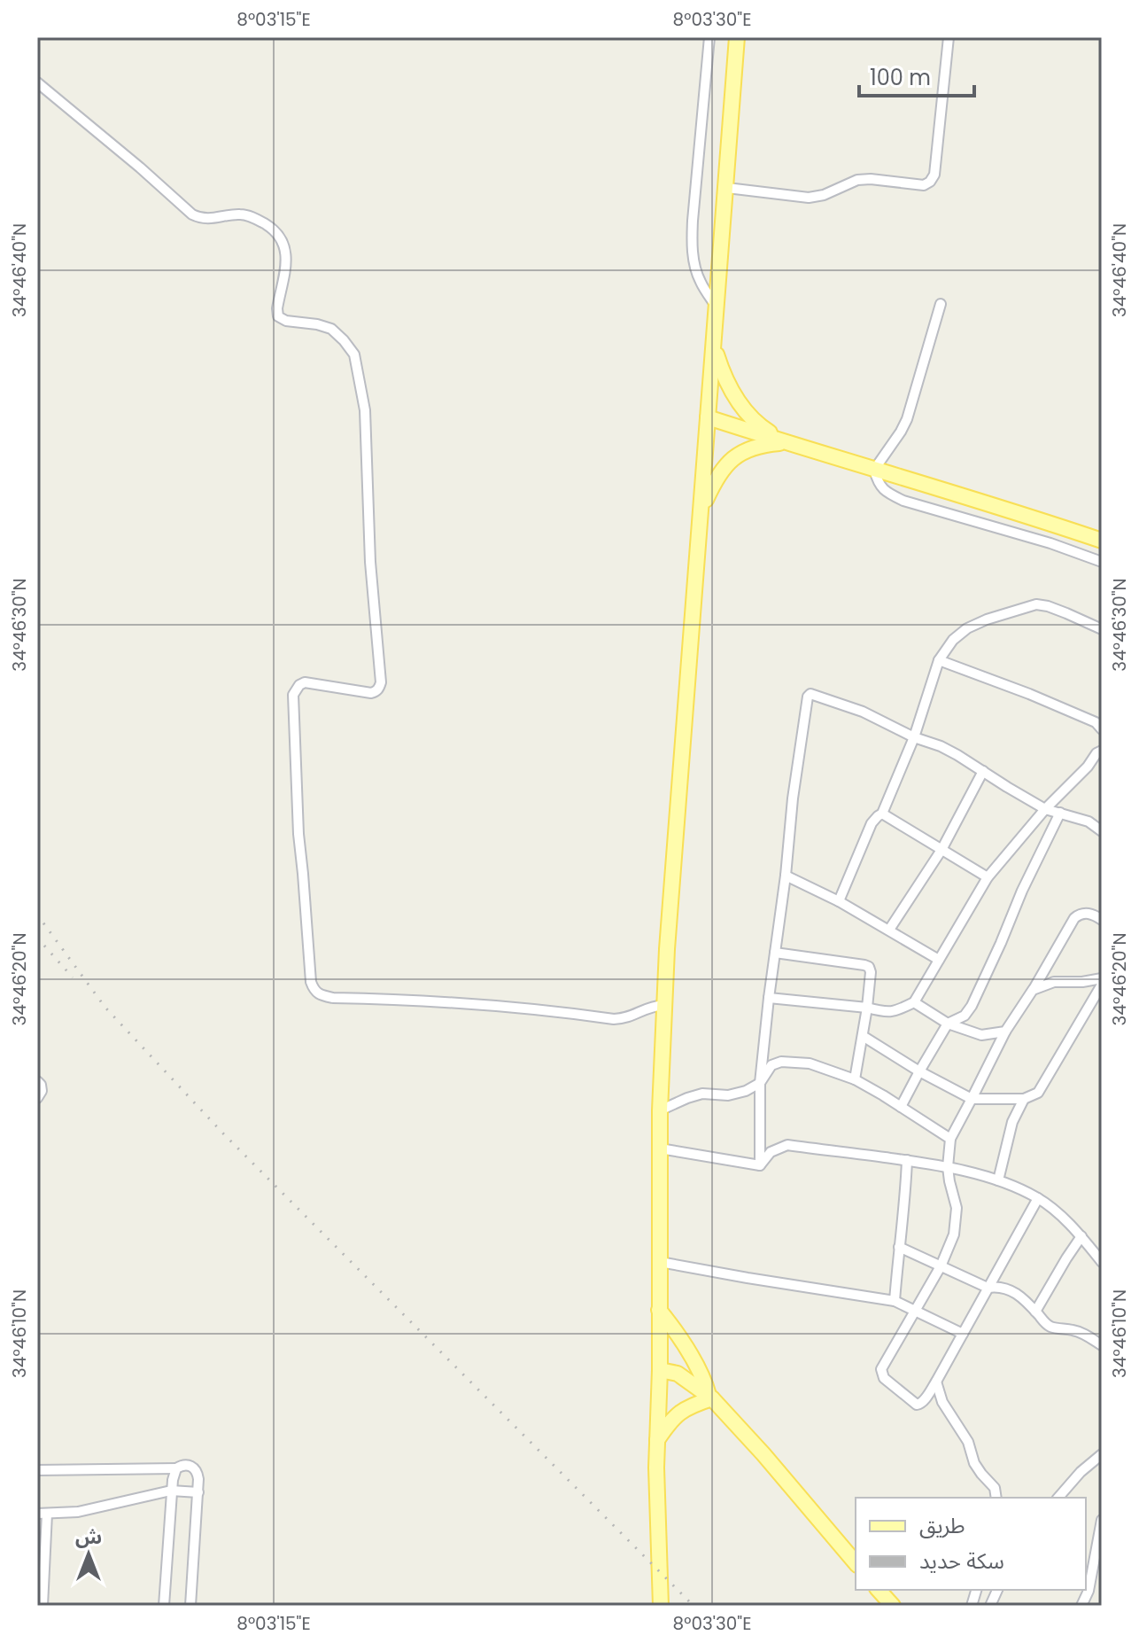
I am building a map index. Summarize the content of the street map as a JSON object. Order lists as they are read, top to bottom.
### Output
{
  "legend": ["طريق", "سكة حديد"],
  "scale_bar": "100 m",
  "north": "top",
  "coordinates": [
    "8°03'15\"E",
    "8°03'30\"E",
    "34°46'40\"N",
    "34°46'30\"N",
    "34°46'20\"N",
    "34°46'10\"N"
  ]
}
